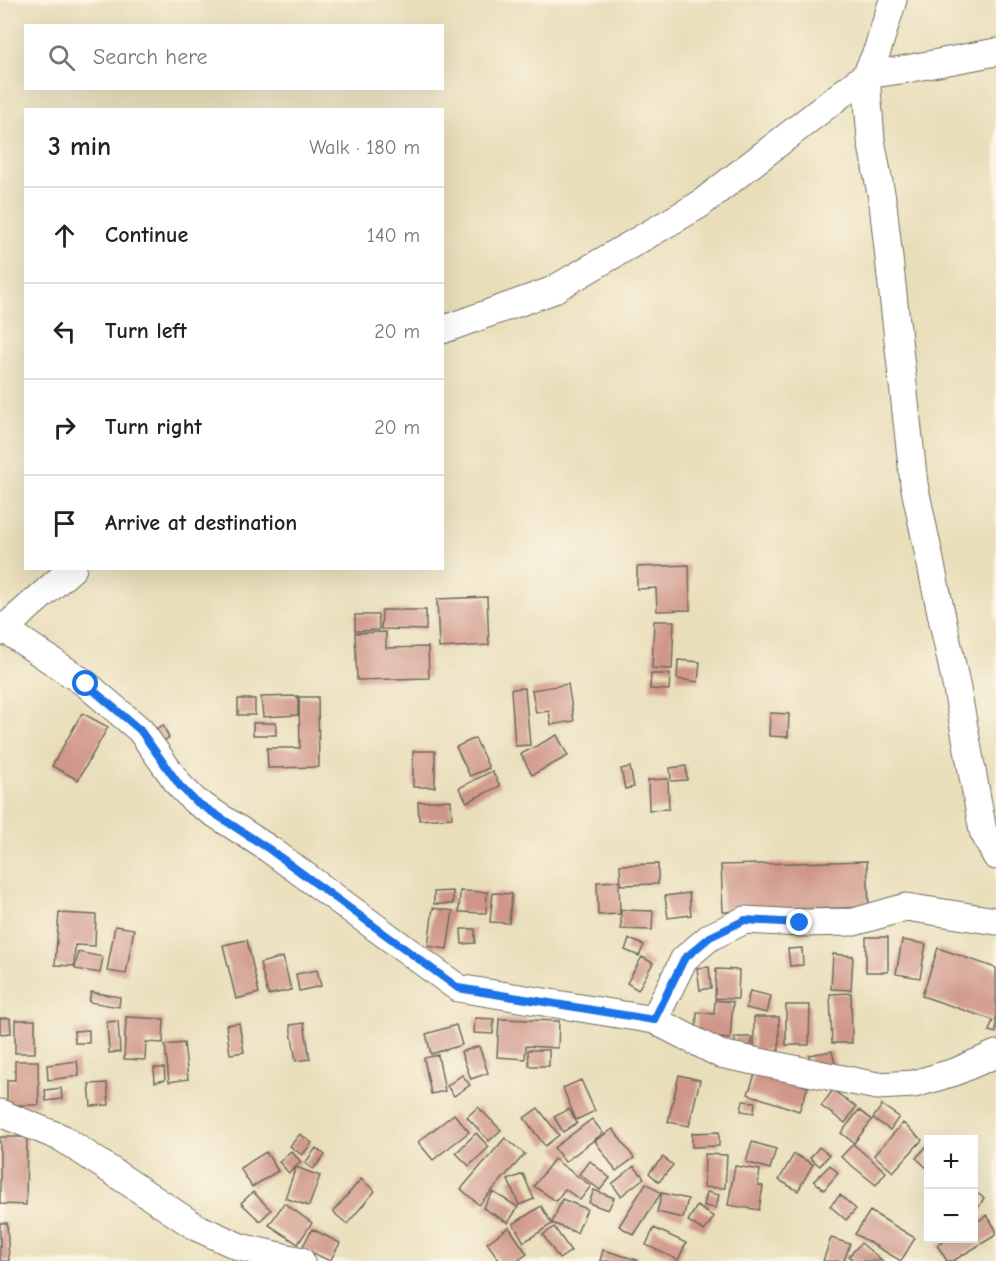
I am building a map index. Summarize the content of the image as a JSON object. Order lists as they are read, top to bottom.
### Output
{
  "page": {
    "search": "Search here",
    "heading": ["3 min", "Walk · 180 m"],
    "list": [
      ["Continue", "140 m"],
      ["Turn left", "20 m"],
      ["Turn right", "20 m"],
      "Arrive at destination"
    ],
    "map_buttons": ["+", "−"]
  }
}
